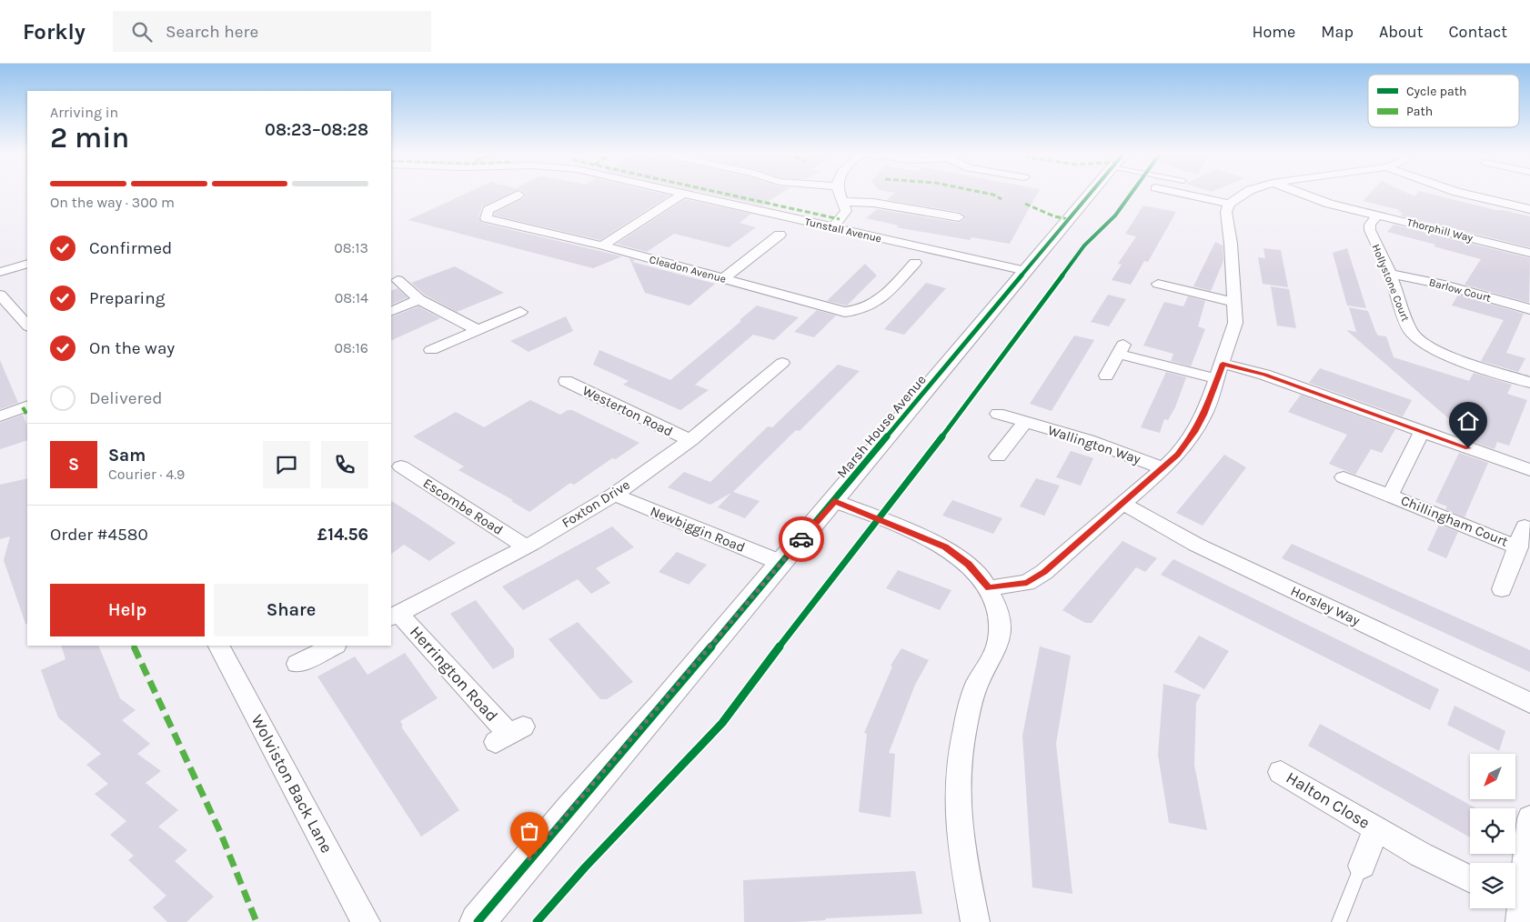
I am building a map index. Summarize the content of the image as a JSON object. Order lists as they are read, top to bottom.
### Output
{
  "streets": {
    "street": [
      "Tunstall Avenue",
      "Thorphill Way",
      "Cleadon Avenue",
      "Hollystone Court",
      "Barlow Court",
      "Westerton Road",
      "Marsh House Avenue",
      "Wallington Way",
      "Foxton Drive",
      "Escombe Road",
      "Chillingham Court",
      "Newbiggin Road",
      "Horsley Way",
      "Herrington Road",
      "Wolviston Back Lane",
      "Halton Close"
    ]
  },
  "crossings": [
    ["Tunstall Avenue", "Marsh House Avenue"],
    ["Thorphill Way", "Hollystone Court"],
    ["Hollystone Court", "Barlow Court"],
    ["Westerton Road", "Foxton Drive"],
    ["Marsh House Avenue", "Newbiggin Road"],
    ["Foxton Drive", "Escombe Road"],
    ["Foxton Drive", "Newbiggin Road"],
    ["Foxton Drive", "Herrington Road"]
  ],
  "legend": ["Cycle path", "Path"],
  "north": "bottom left",
  "page": {
    "header": "Forkly",
    "search": "Search here",
    "nav": [
      "Home",
      "Map",
      "About",
      "Contact"
    ],
    "heading": ["2 min", "Arriving in", "08:23–08:28"],
    "panel": [
      "Sam",
      "Courier · 4.9",
      "Order #4580",
      "£14.56"
    ],
    "bar": "On the way · 300 m",
    "list": [
      ["Confirmed", "08:13"],
      ["Preparing", "08:14"],
      ["On the way", "08:16"],
      "Delivered"
    ],
    "round": "S",
    "buttons": ["Help", "Share"]
  }
}
